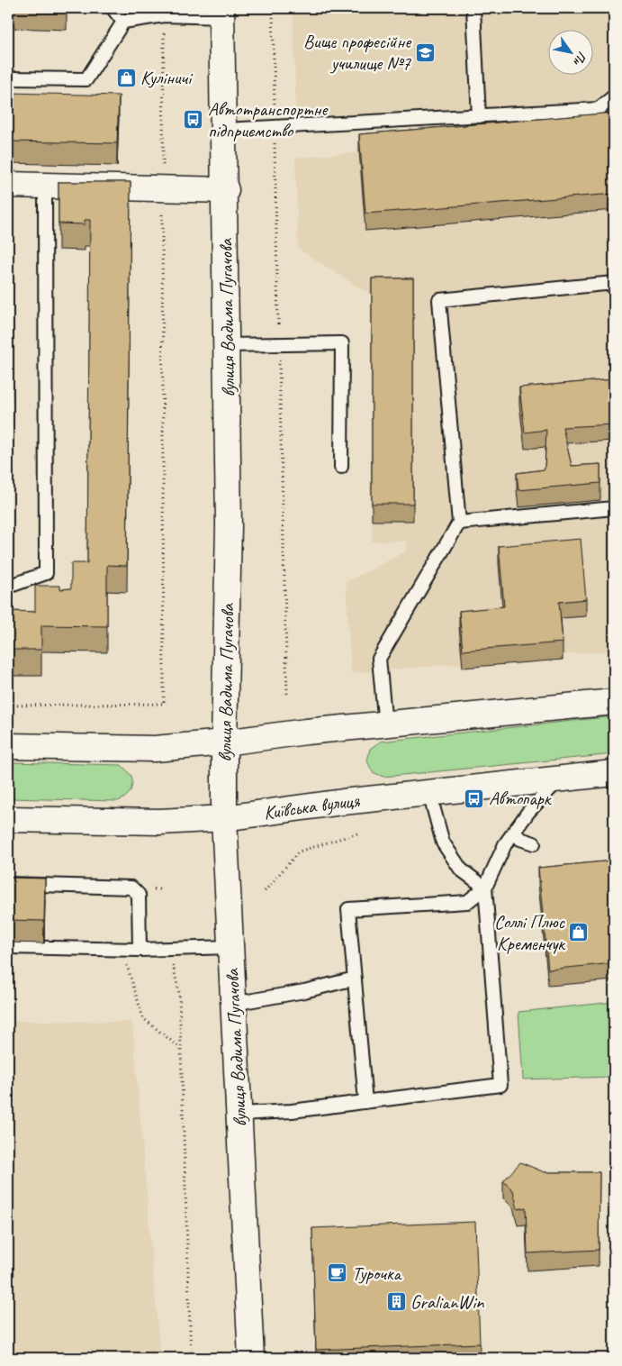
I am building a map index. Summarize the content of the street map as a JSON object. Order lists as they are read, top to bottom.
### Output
{
  "streets": {
    "main road": ["вулиця Вадима Пугачова", "Київська вулиця"]
  },
  "crossings": [
    ["вулиця Вадима Пугачова", "Київська вулиця"]
  ],
  "places": {
    "school or university": ["Вище професійне училище №7"],
    "shop": ["Куліничі", "Соллі Плюс Кременчук"],
    "bus stop": ["Автотранспортне підприємство", "Автопарк"],
    "cafe": ["Турочка"],
    "building": ["GralianWin"]
  },
  "north": "bottom right"
}
